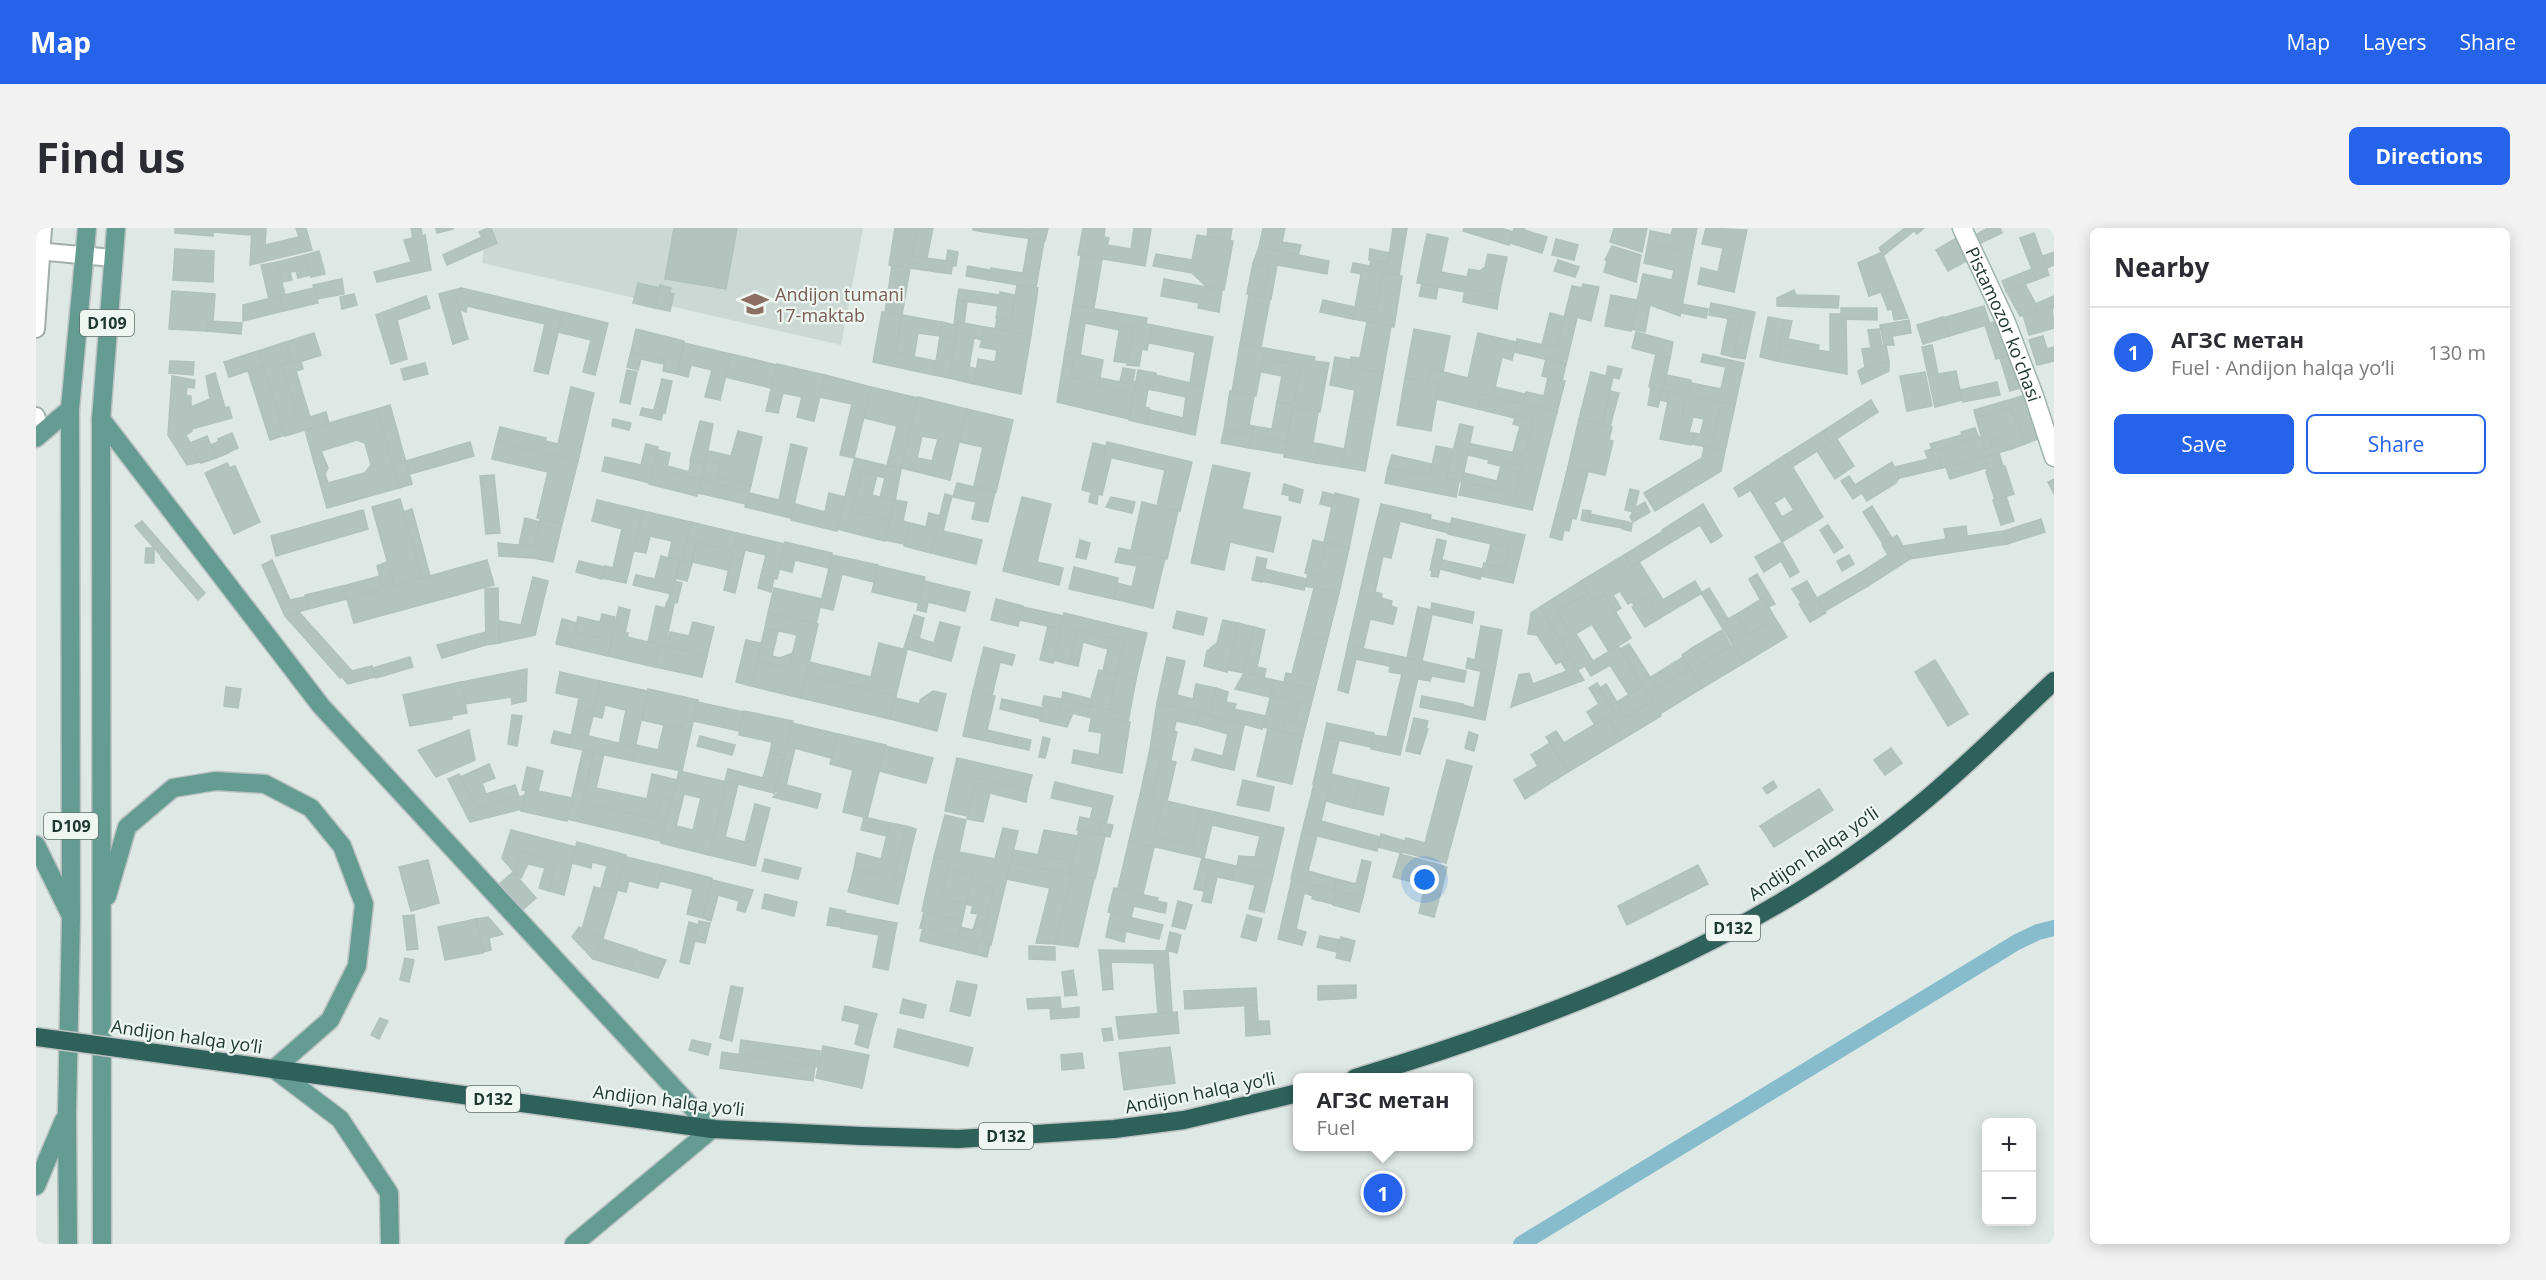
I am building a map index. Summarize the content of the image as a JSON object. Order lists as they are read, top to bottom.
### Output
{
  "streets": {
    "highway": ["Andijon halqa yo‘li", "D132"],
    "main road": ["D109"],
    "street": ["Pistamozor ko'chasi"]
  },
  "places": {
    "school or university": ["Andijon tumani 17-maktab"]
  },
  "page": {
    "header": "Map",
    "nav": ["Map", "Layers", "Share"],
    "buttons": [
      "Directions",
      ["Save", "Share"]
    ],
    "title": "Find us",
    "heading": "Nearby",
    "list": [
      {
        "mark": "1",
        "name": "АГЗС метан",
        "note": "Fuel · Andijon halqa yo‘li",
        "value": "130 m"
      }
    ],
    "popup": ["АГЗС метан", "Fuel"],
    "map_buttons": ["+", "−"],
    "pins": "1"
  }
}
